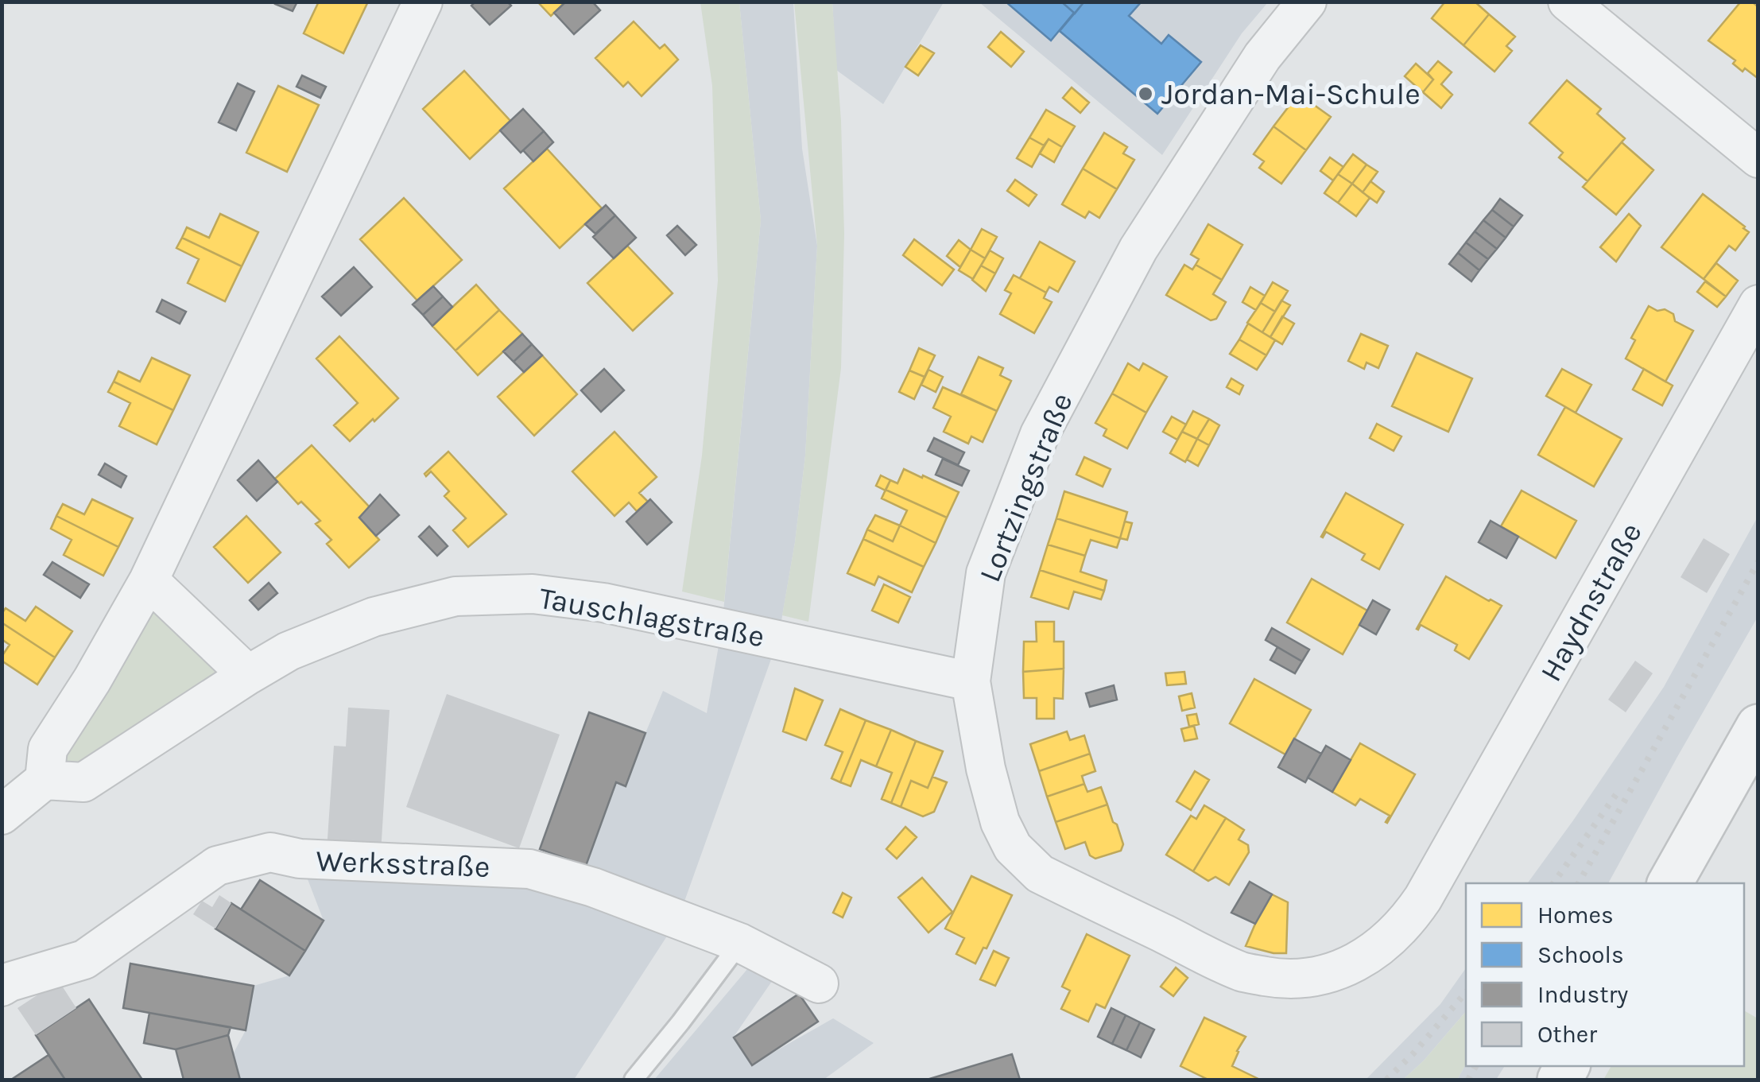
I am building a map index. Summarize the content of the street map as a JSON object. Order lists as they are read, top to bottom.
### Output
{
  "streets": {
    "street": [
      "Lortzingstraße",
      "Haydnstraße",
      "Tauschlagstraße",
      "Werksstraße"
    ]
  },
  "crossings": [
    ["Lortzingstraße", "Haydnstraße"],
    ["Lortzingstraße", "Tauschlagstraße"]
  ],
  "places": ["Jordan-Mai-Schule"],
  "legend": [
    "Homes",
    "Schools",
    "Industry",
    "Other"
  ]
}
